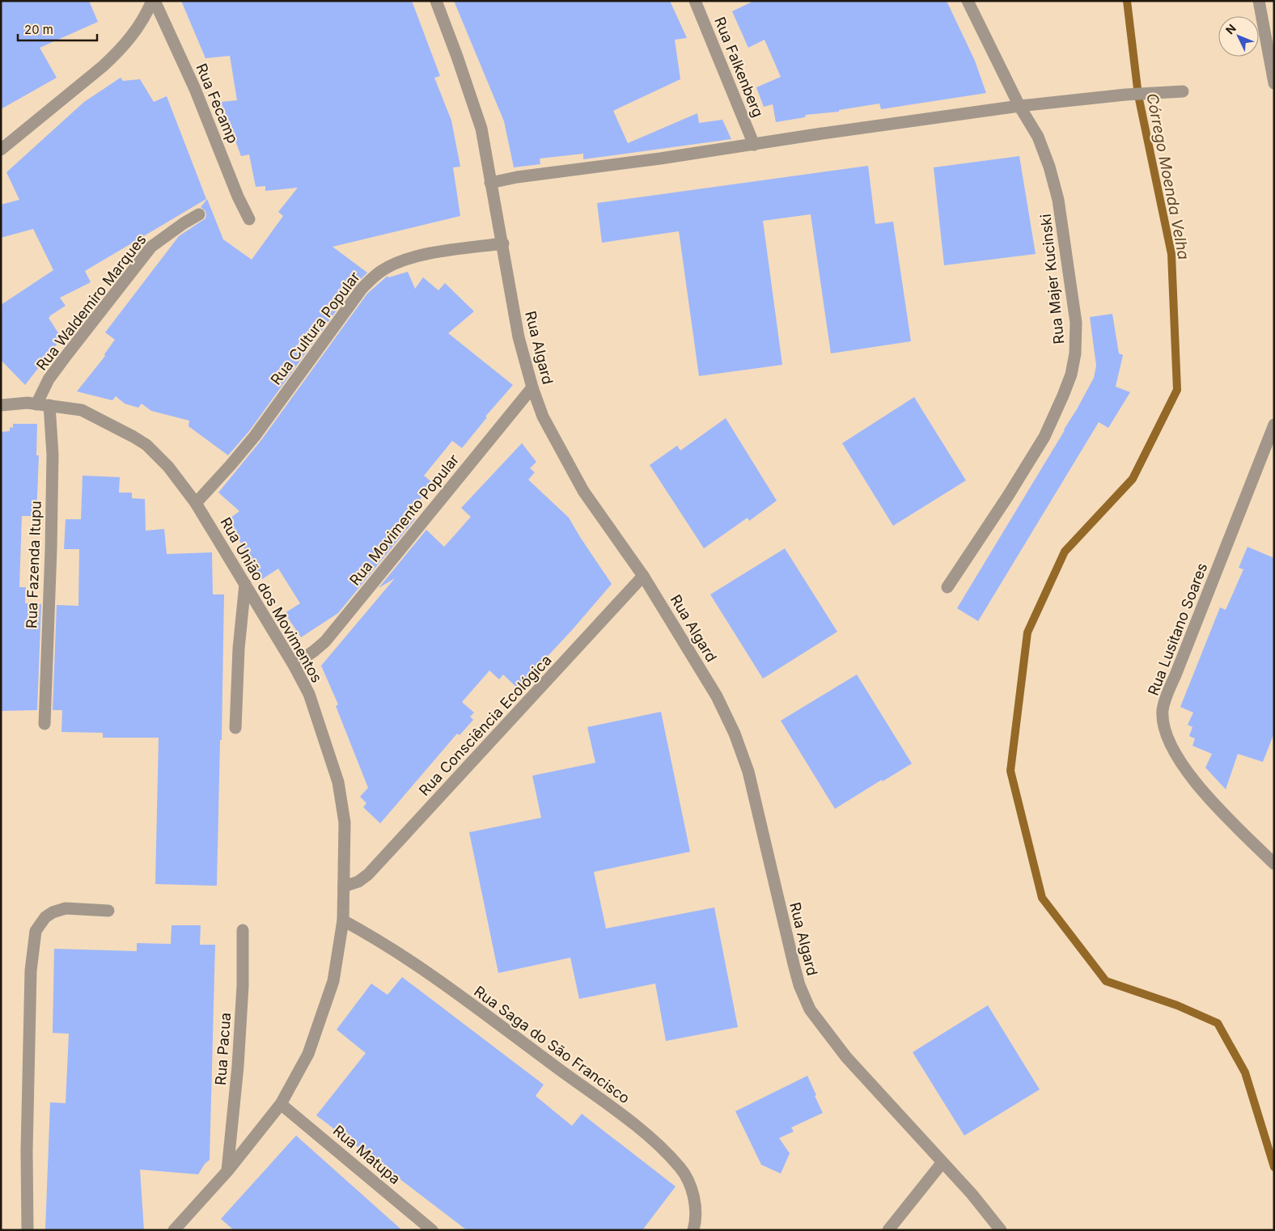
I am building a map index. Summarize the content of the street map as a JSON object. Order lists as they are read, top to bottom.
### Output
{
  "streets": {
    "street": [
      "Rua Falkenberg",
      "Rua Fecamp",
      "Rua Majer Kucinski",
      "Rua Waldemiro Marques",
      "Rua Cultura Popular",
      "Rua Algard",
      "Rua Movimento Popular",
      "Rua Fazenda Itupu",
      "Rua União dos Movimentos",
      "Rua Lusitano Soares",
      "Rua Consciência Ecológica",
      "Rua Saga do São Francisco",
      "Rua Pacua",
      "Rua Matupa"
    ]
  },
  "crossings": [
    ["Rua Waldemiro Marques", "Rua União dos Movimentos"],
    ["Rua Cultura Popular", "Rua Algard"],
    ["Rua Cultura Popular", "Rua União dos Movimentos"],
    ["Rua Algard", "Rua Movimento Popular"],
    ["Rua Algard", "Rua Consciência Ecológica"],
    ["Rua Movimento Popular", "Rua União dos Movimentos"],
    ["Rua Fazenda Itupu", "Rua União dos Movimentos"],
    ["Rua União dos Movimentos", "Rua Consciência Ecológica"],
    ["Rua União dos Movimentos", "Rua Saga do São Francisco"],
    ["Rua União dos Movimentos", "Rua Pacua"],
    ["Rua União dos Movimentos", "Rua Matupa"]
  ],
  "water": ["Córrego Moenda Velha"],
  "scale_bar": "20 m",
  "north": "top left"
}
